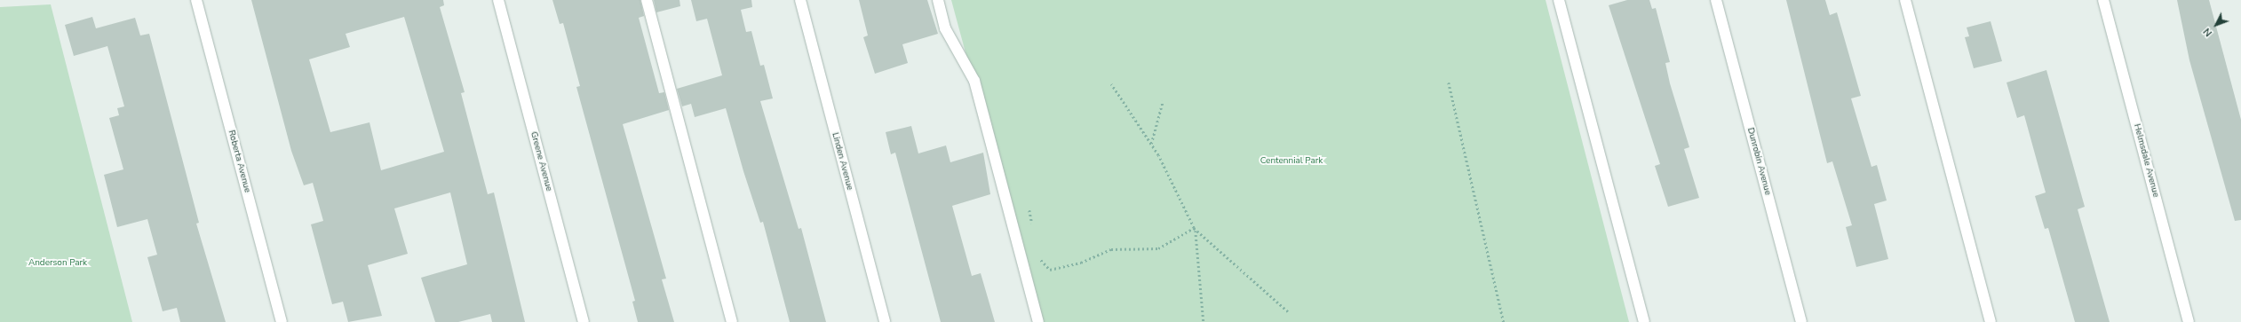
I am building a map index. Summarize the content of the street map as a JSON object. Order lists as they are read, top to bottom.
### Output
{
  "streets": {
    "street": [
      "Helmsdale Avenue",
      "Roberta Avenue",
      "Greene Avenue",
      "Linden Avenue",
      "Dunrobin Avenue"
    ]
  },
  "parks": ["Centennial Park", "Anderson Park"],
  "north": "bottom left"
}
